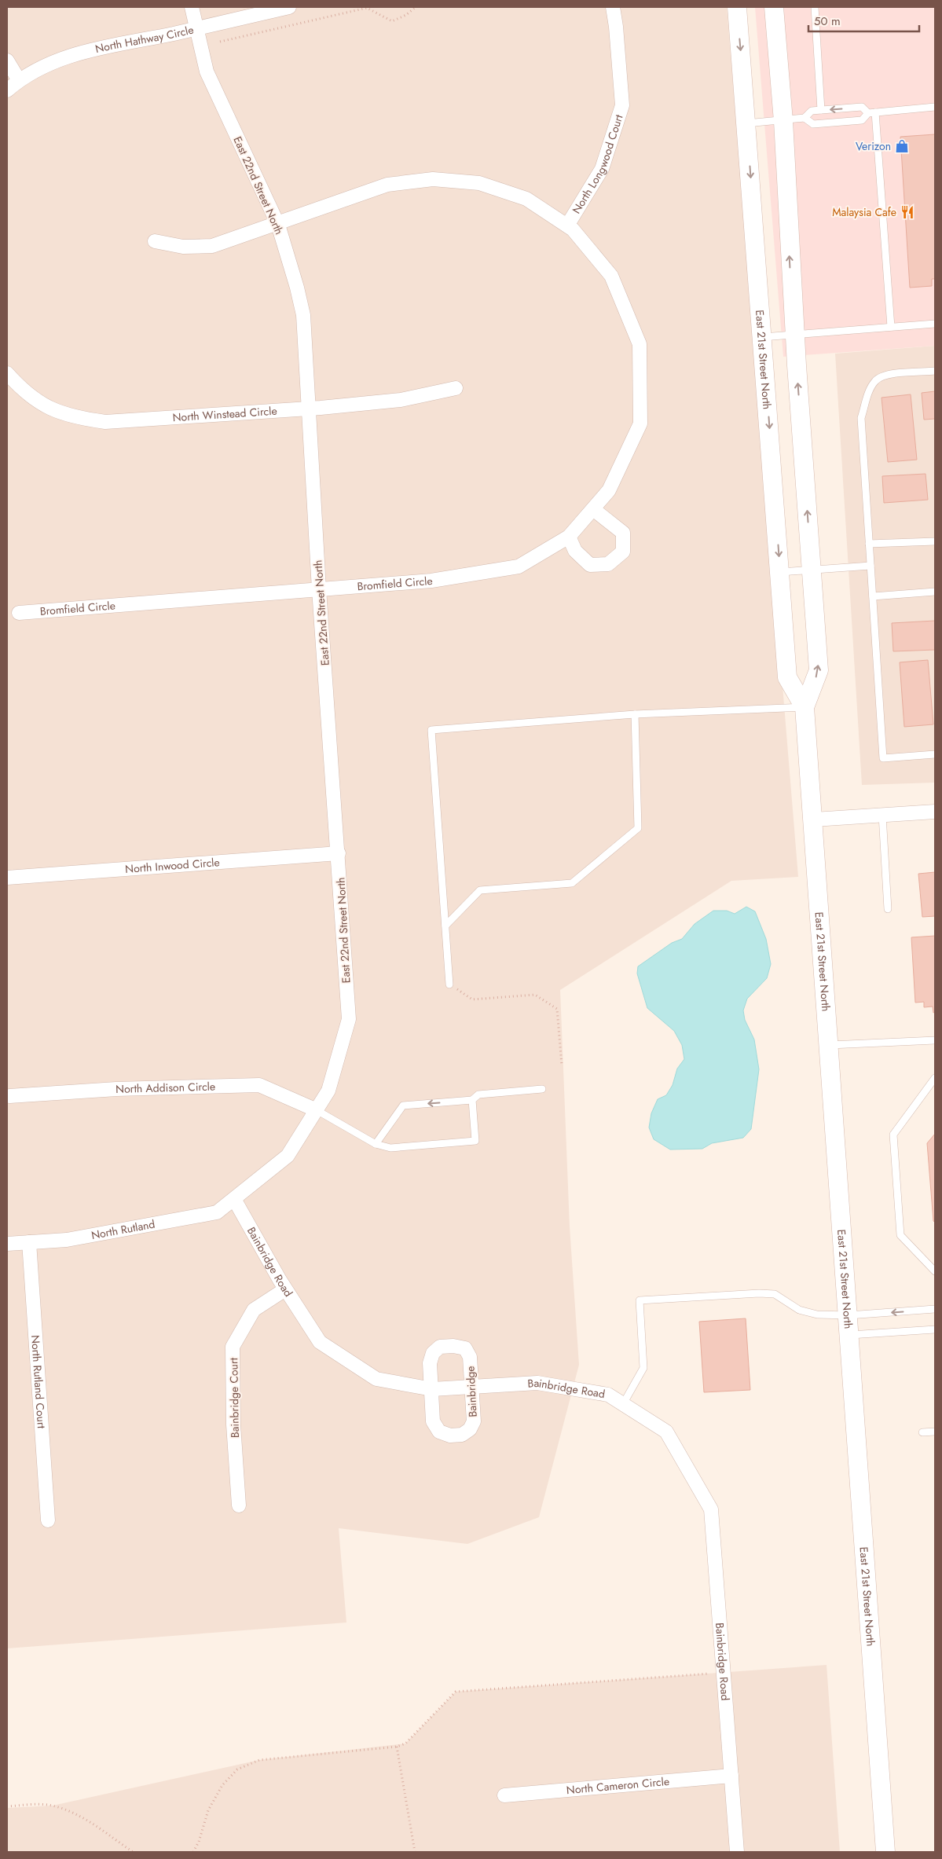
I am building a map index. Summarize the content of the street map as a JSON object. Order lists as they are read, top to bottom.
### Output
{
  "streets": {
    "main road": ["East 21st Street North"],
    "street": [
      "North Hathway Circle",
      "North Longwood Court",
      "East 22nd Street North",
      "North Winstead Circle",
      "Bromfield Circle",
      "North Inwood Circle",
      "North Addison Circle",
      "North Rutland",
      "Bainbridge Road",
      "North Rutland Court",
      "Bainbridge",
      "Bainbridge Court",
      "North Cameron Circle"
    ]
  },
  "crossings": [
    ["North Hathway Circle", "East 22nd Street North"],
    ["North Longwood Court", "Bromfield Circle"],
    ["East 22nd Street North", "North Winstead Circle"],
    ["East 22nd Street North", "Bromfield Circle"],
    ["East 22nd Street North", "North Inwood Circle"],
    ["East 22nd Street North", "North Addison Circle"],
    ["East 22nd Street North", "North Rutland"],
    ["East 22nd Street North", "Bainbridge Road"],
    ["North Rutland", "Bainbridge Road"],
    ["North Rutland", "North Rutland Court"],
    ["Bainbridge Road", "Bainbridge"],
    ["Bainbridge Road", "Bainbridge Court"],
    ["Bainbridge Road", "North Cameron Circle"]
  ],
  "places": {
    "shop": ["Verizon"],
    "restaurant": ["Malaysia Cafe"]
  },
  "scale_bar": "50 m"
}
